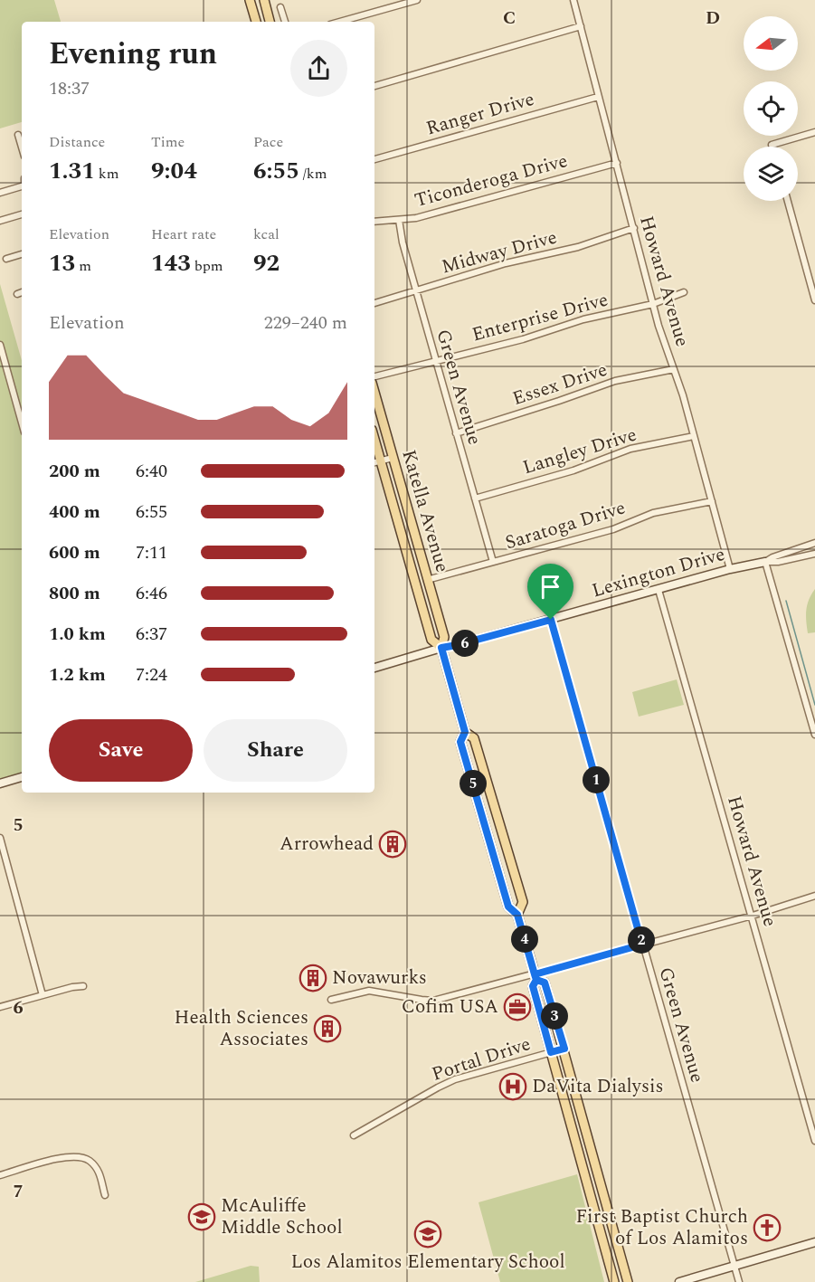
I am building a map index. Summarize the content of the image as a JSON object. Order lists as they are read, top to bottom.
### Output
{
  "streets": {
    "main road": ["Katella Avenue"],
    "street": [
      "Ranger Drive",
      "Ticonderoga Drive",
      "Midway Drive",
      "Howard Avenue",
      "Enterprise Drive",
      "Essex Drive",
      "Green Avenue",
      "Langley Drive",
      "Saratoga Drive",
      "Lexington Drive",
      "Portal Drive"
    ]
  },
  "crossings": [
    ["Ranger Drive", "Howard Avenue"],
    ["Ticonderoga Drive", "Howard Avenue"],
    ["Ticonderoga Drive", "Green Avenue"],
    ["Midway Drive", "Howard Avenue"],
    ["Midway Drive", "Green Avenue"],
    ["Howard Avenue", "Enterprise Drive"],
    ["Howard Avenue", "Essex Drive"],
    ["Howard Avenue", "Langley Drive"],
    ["Howard Avenue", "Saratoga Drive"],
    ["Howard Avenue", "Lexington Drive"],
    ["Enterprise Drive", "Green Avenue"],
    ["Essex Drive", "Green Avenue"],
    ["Green Avenue", "Langley Drive"],
    ["Green Avenue", "Saratoga Drive"],
    ["Green Avenue", "Lexington Drive"],
    ["Katella Avenue", "Saratoga Drive"],
    ["Katella Avenue", "Lexington Drive"],
    ["Katella Avenue", "Portal Drive"]
  ],
  "places": {
    "building": ["Arrowhead", "Novawurks", "Health Sciences Associates"],
    "office": ["Cofim USA"],
    "hospital": ["DaVita Dialysis"],
    "school or university": ["McAuliffe Middle School", "Los Alamitos Elementary School"],
    "church": ["First Baptist Church of Los Alamitos"]
  },
  "north": "left",
  "page": {
    "heading": ["Evening run", "18:37"],
    "stats": [
      ["Distance", "1.31 km"],
      ["Time", "9:04"],
      ["Pace", "6:55 /km"],
      ["Elevation", "13 m"],
      ["Heart rate", "143 bpm"],
      ["kcal", "92"]
    ],
    "chart": ["Elevation", "229–240 m"],
    "list": [
      {
        "name": "200 m",
        "note": "6:40"
      },
      {
        "name": "400 m",
        "note": "6:55"
      },
      {
        "name": "600 m",
        "note": "7:11"
      },
      {
        "name": "800 m",
        "note": "6:46"
      },
      {
        "name": "1.0 km",
        "note": "6:37"
      },
      {
        "name": "1.2 km",
        "note": "7:24"
      }
    ],
    "pins": [
      "6",
      "1",
      "5",
      "4",
      "2",
      "3"
    ],
    "buttons": ["Save", "Share"]
  },
  "grid": {
    "columns": ["C", "D"],
    "rows": ["5", "6", "7"]
  }
}
